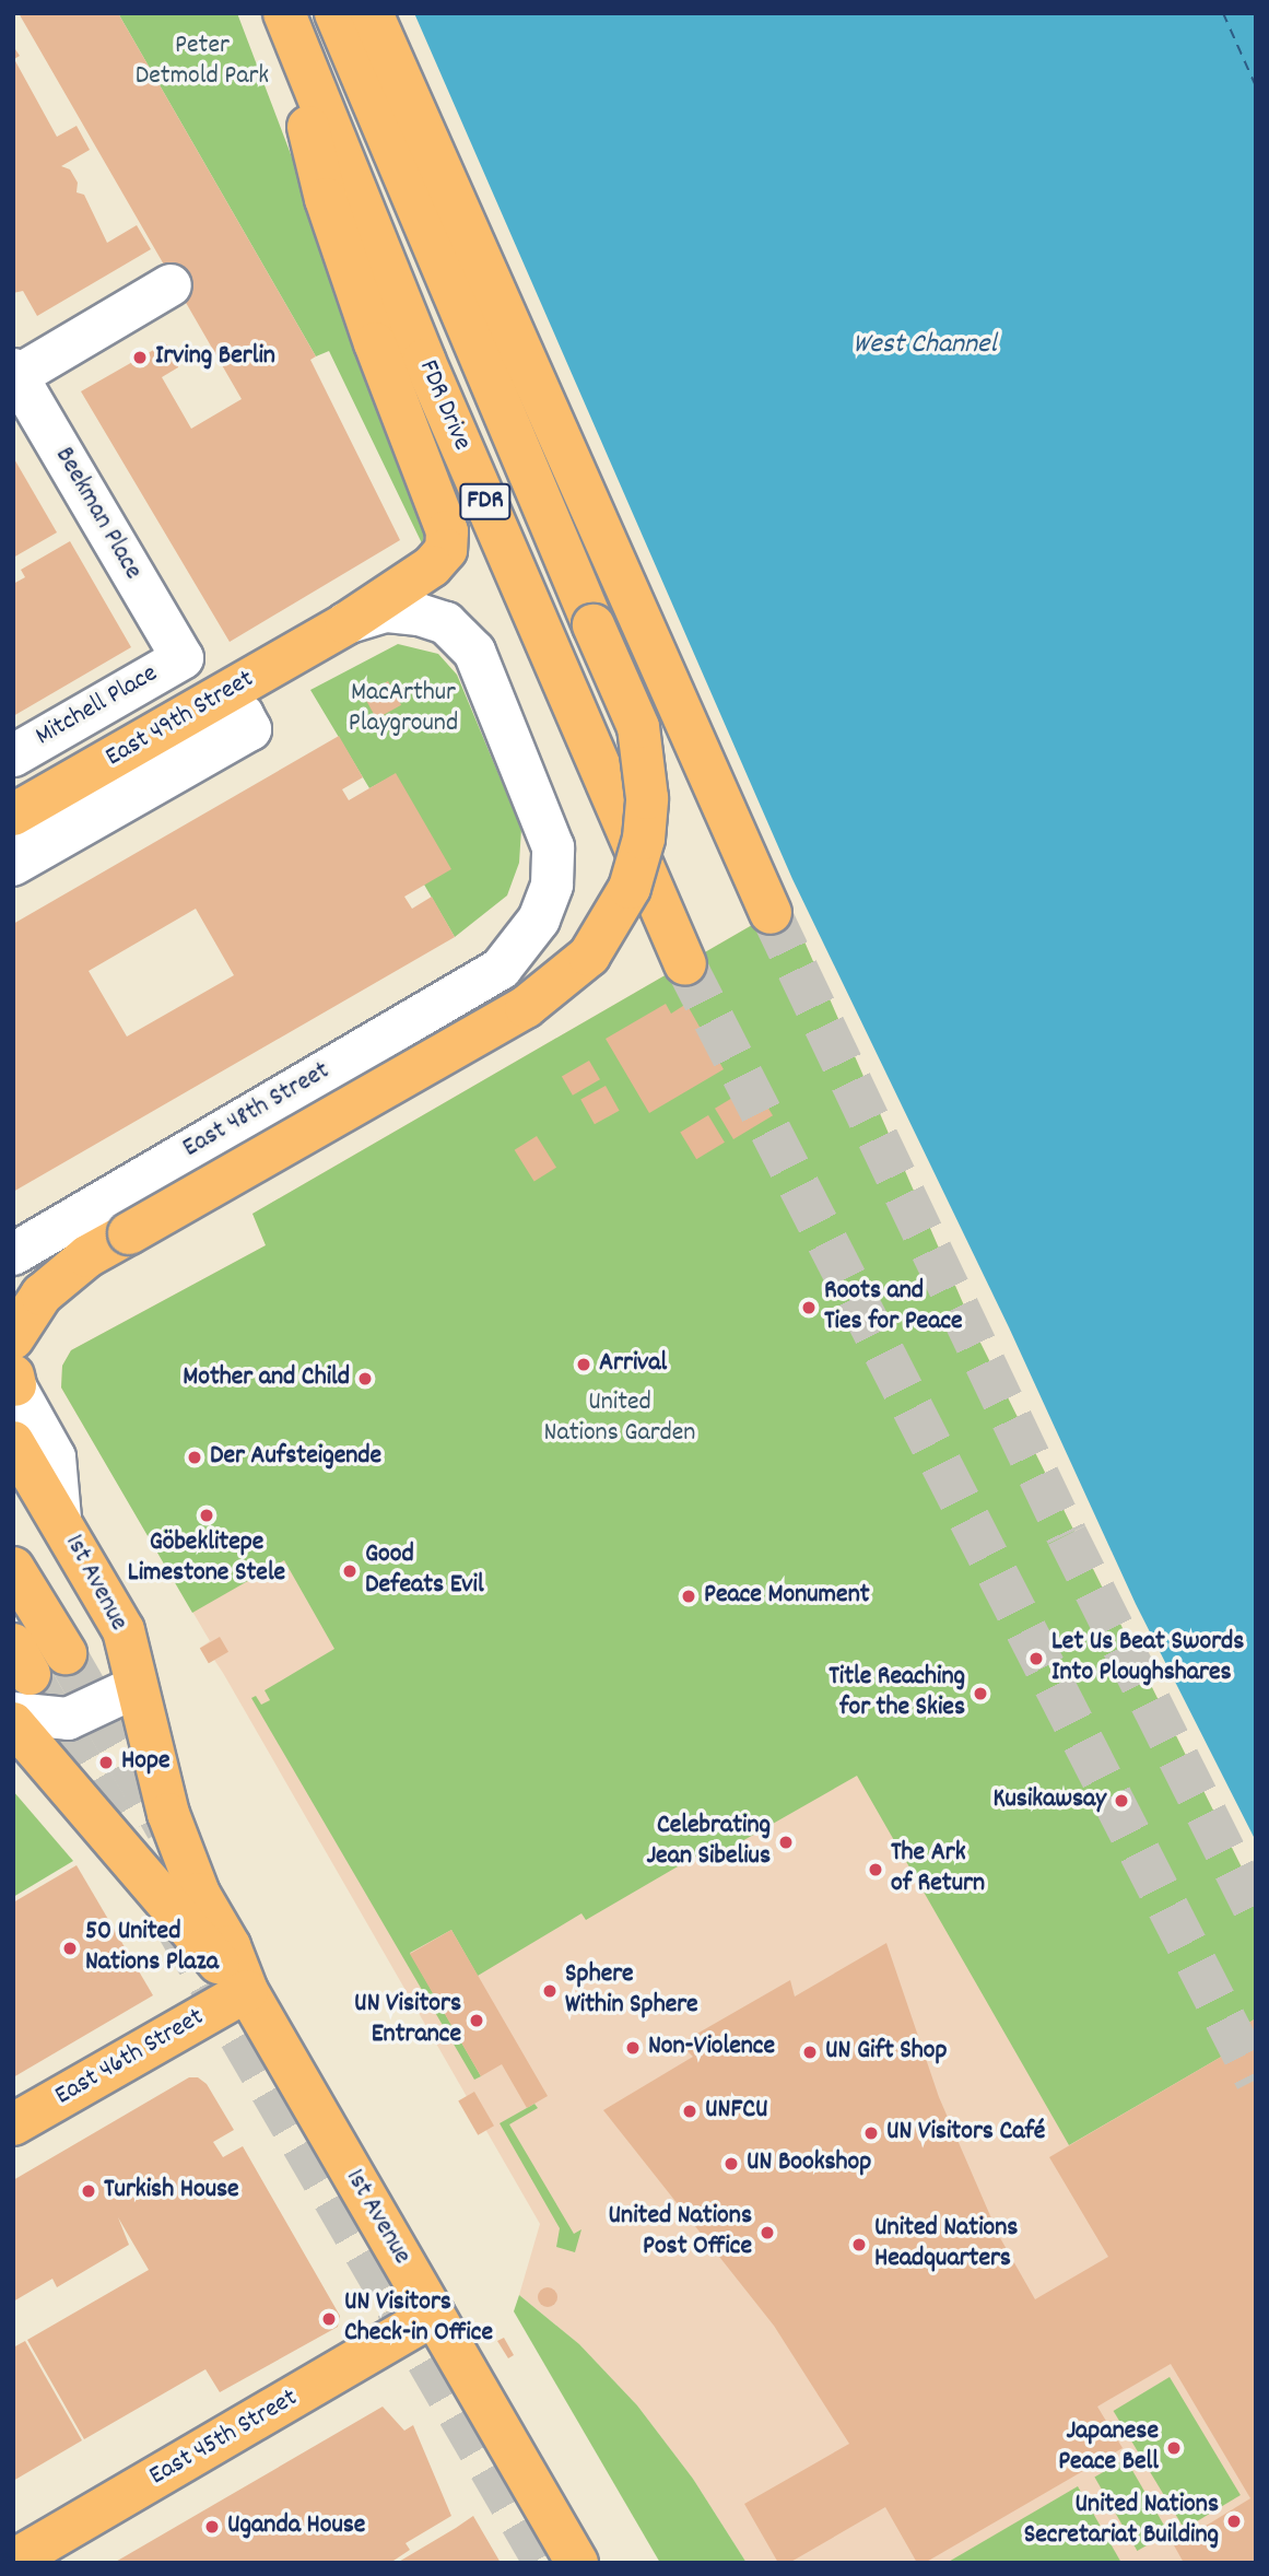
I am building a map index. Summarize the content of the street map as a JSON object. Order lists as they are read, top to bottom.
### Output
{
  "streets": {
    "main road": [
      "FDR Drive",
      "FDR",
      "East 49th Street",
      "1st Avenue",
      "East 46th Street",
      "East 45th Street"
    ],
    "street": ["Beekman Place", "Mitchell Place", "East 48th Street"]
  },
  "crossings": [
    ["FDR Drive", "East 49th Street"],
    ["Beekman Place", "Mitchell Place"],
    ["East 49th Street", "East 48th Street"],
    ["1st Avenue", "East 46th Street"],
    ["1st Avenue", "East 45th Street"]
  ],
  "water": ["West Channel"],
  "parks": ["Peter Detmold Park", "MacArthur Playground", "United Nations Garden"],
  "places": [
    "Irving Berlin",
    "Roots and Ties for Peace",
    "Arrival",
    "Mother and Child",
    "Der Aufsteigende",
    "Göbeklitepe Limestone Stele",
    "Good Defeats Evil",
    "Peace Monument",
    "Let Us Beat Swords Into Ploughshares",
    "Title Reaching for the Skies",
    "Hope",
    "Kusikawsay",
    "Celebrating Jean Sibelius",
    "The Ark of Return",
    "50 United Nations Plaza",
    "Sphere Within Sphere",
    "UN Visitors Entrance",
    "Non-Violence",
    "UN Gift Shop",
    "UNFCU",
    "UN Visitors Café",
    "UN Bookshop",
    "Turkish House",
    "United Nations Post Office",
    "United Nations Headquarters",
    "UN Visitors Check-in Office",
    "Japanese Peace Bell",
    "United Nations Secretariat Building",
    "Uganda House"
  ]
}
